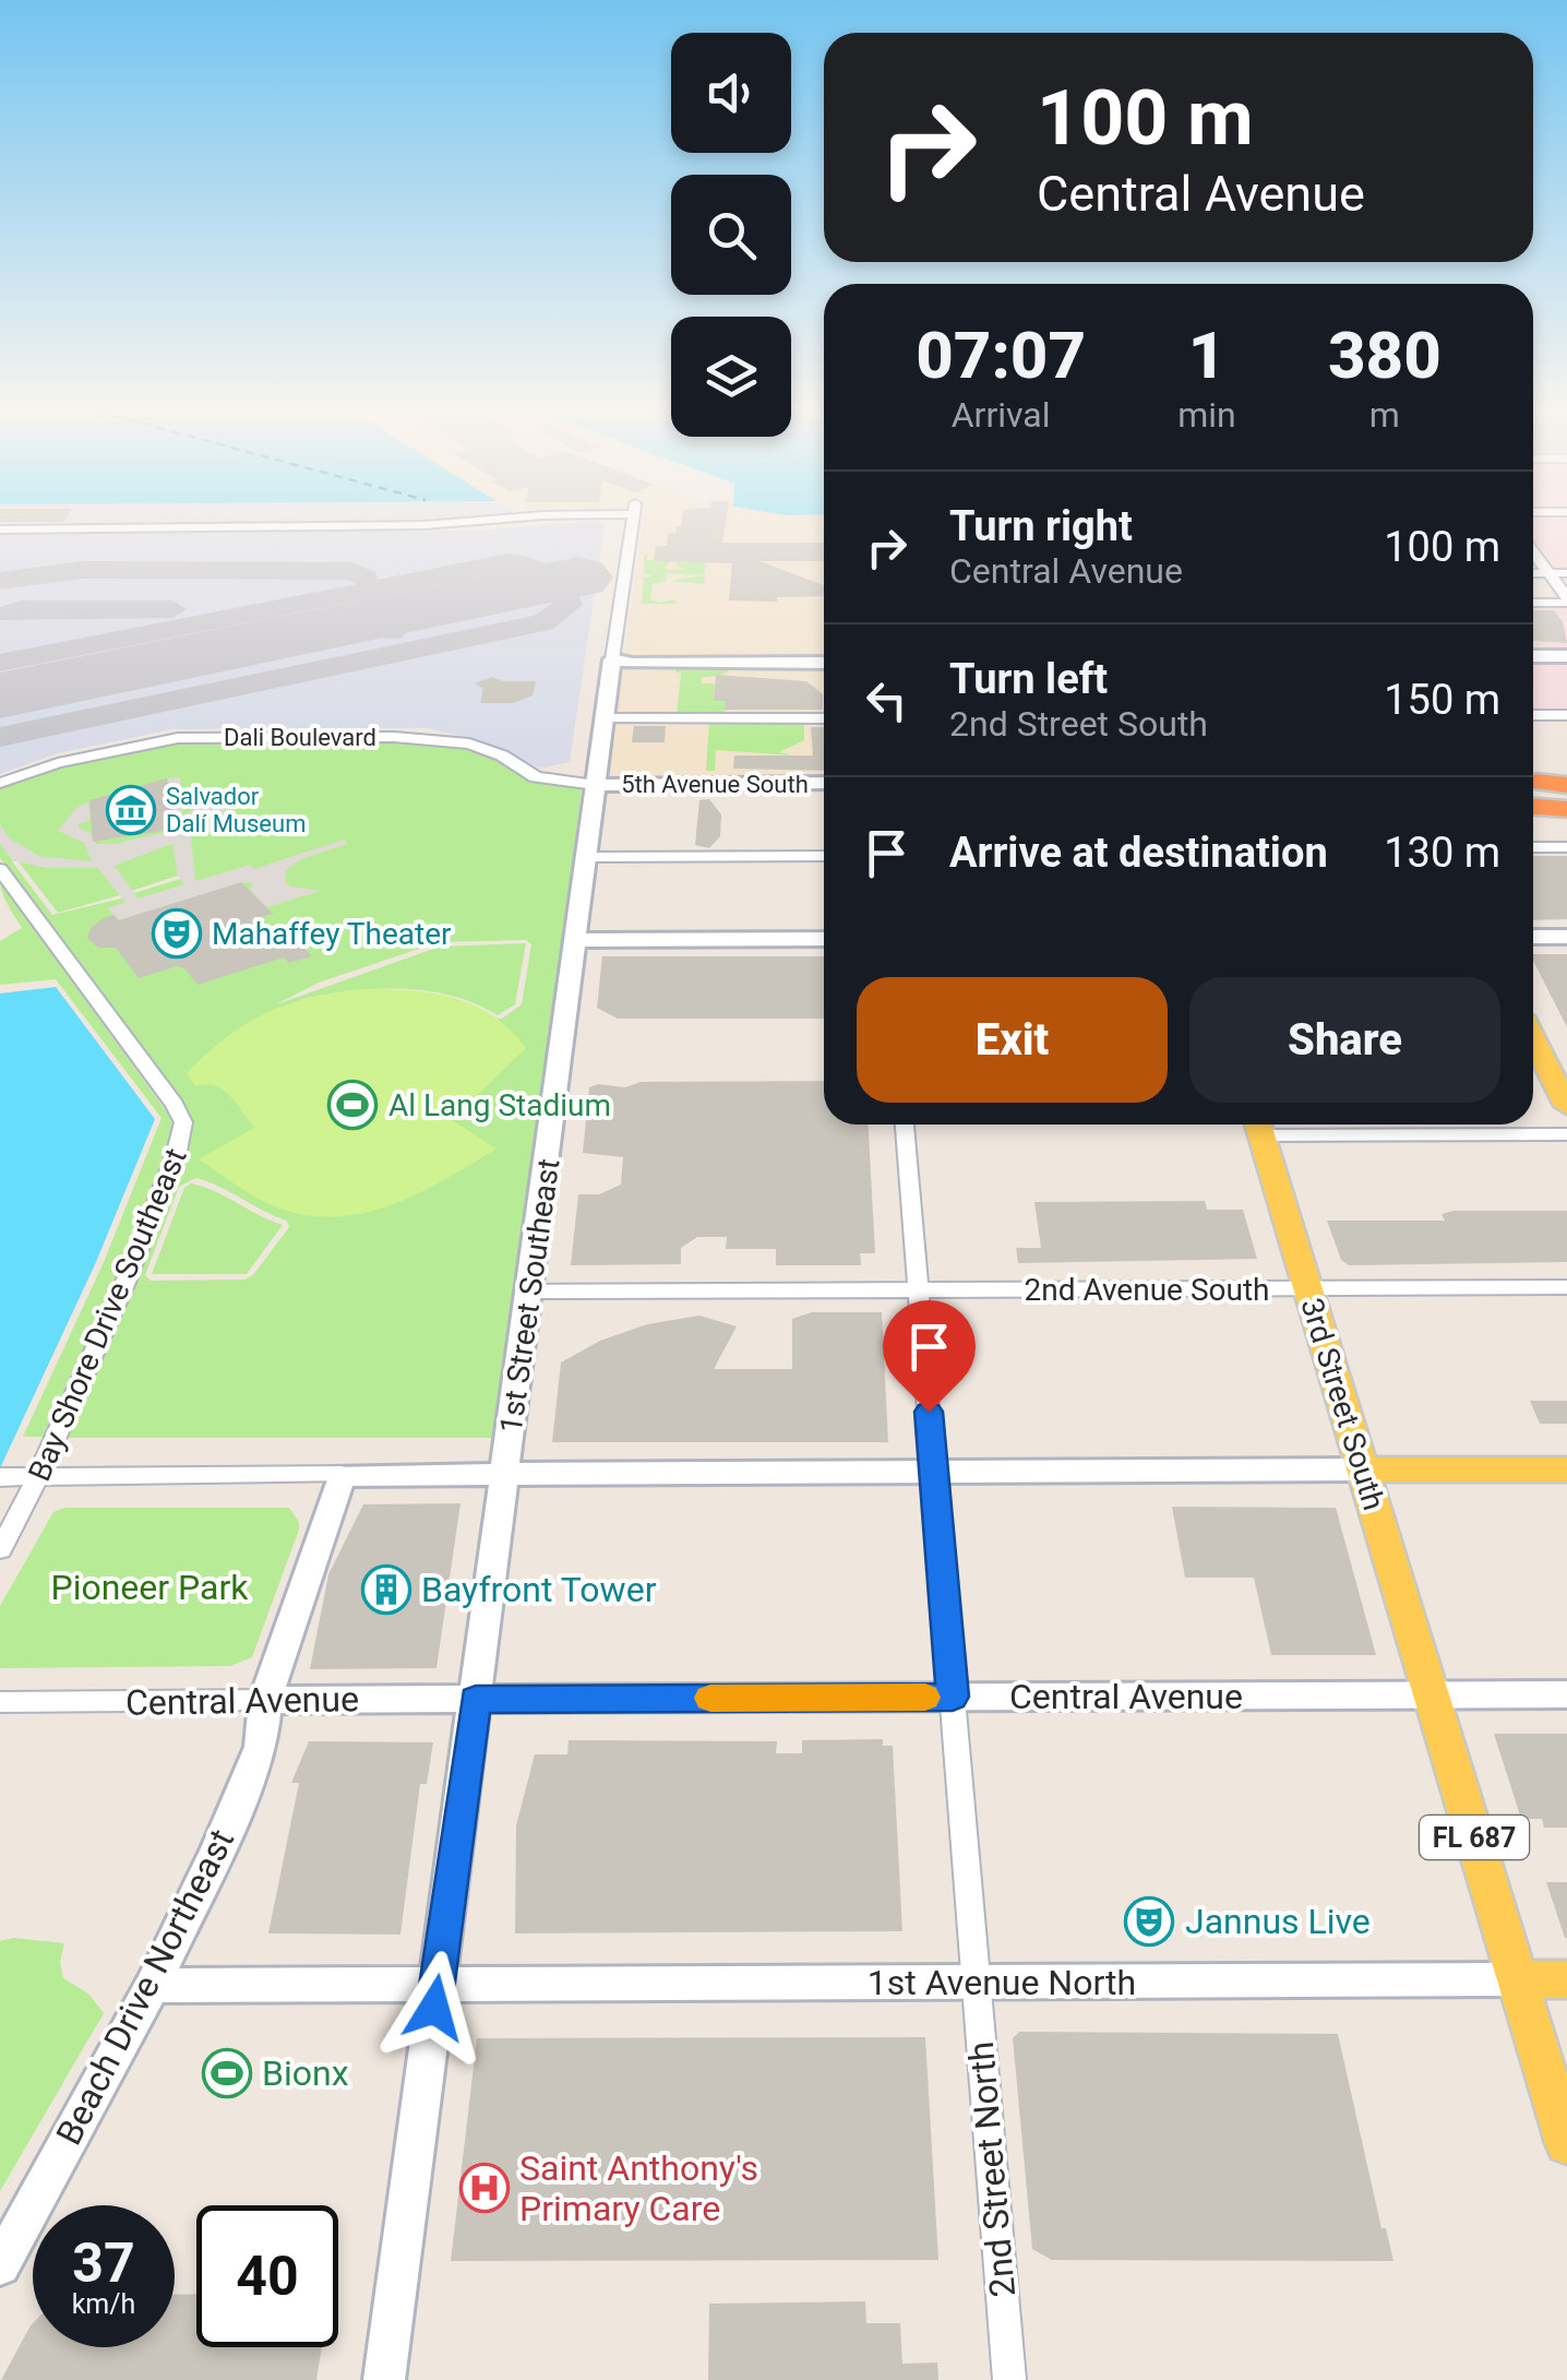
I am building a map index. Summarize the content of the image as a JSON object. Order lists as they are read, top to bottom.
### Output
{
  "streets": {
    "main road": ["3rd Street South", "FL 687", "1st Avenue North"],
    "street": [
      "Dali Boulevard",
      "5th Avenue South",
      "2nd Avenue South",
      "1st Street Southeast",
      "Bay Shore Drive Southeast",
      "Central Avenue",
      "Beach Drive Northeast",
      "2nd Street North"
    ]
  },
  "crossings": [
    ["Dali Boulevard", "5th Avenue South"],
    ["Dali Boulevard", "1st Street Southeast"],
    ["5th Avenue South", "1st Street Southeast"],
    ["2nd Avenue South", "1st Street Southeast"],
    ["2nd Avenue South", "3rd Street South"],
    ["2nd Avenue South", "2nd Street North"],
    ["1st Street Southeast", "Central Avenue"],
    ["1st Street Southeast", "1st Avenue North"],
    ["3rd Street South", "Central Avenue"],
    ["3rd Street South", "FL 687"],
    ["Central Avenue", "FL 687"],
    ["Central Avenue", "Beach Drive Northeast"],
    ["Central Avenue", "2nd Street North"],
    ["FL 687", "1st Avenue North"],
    ["1st Avenue North", "Beach Drive Northeast"],
    ["1st Avenue North", "2nd Street North"]
  ],
  "parks": ["Pioneer Park"],
  "places": {
    "museum": ["Salvador Dalí Museum"],
    "theatre": ["Mahaffey Theater", "Jannus Live"],
    "sports": ["Al Lang Stadium", "Bionx"],
    "building": ["Bayfront Tower"],
    "hospital": ["Saint Anthony's Primary Care"]
  },
  "page": {
    "turn": ["100 m", "Central Avenue"],
    "eta": [
      "07:07",
      "Arrival",
      "1",
      "min",
      "380",
      "m"
    ],
    "list": [
      {
        "name": "Turn right",
        "note": "Central Avenue",
        "value": "100 m"
      },
      {
        "name": "Turn left",
        "note": "2nd Street South",
        "value": "150 m"
      },
      {
        "name": "Arrive at destination",
        "value": "130 m"
      }
    ],
    "buttons": ["Exit", "Share"],
    "speed": "37 km/h",
    "limit": "40"
  }
}
